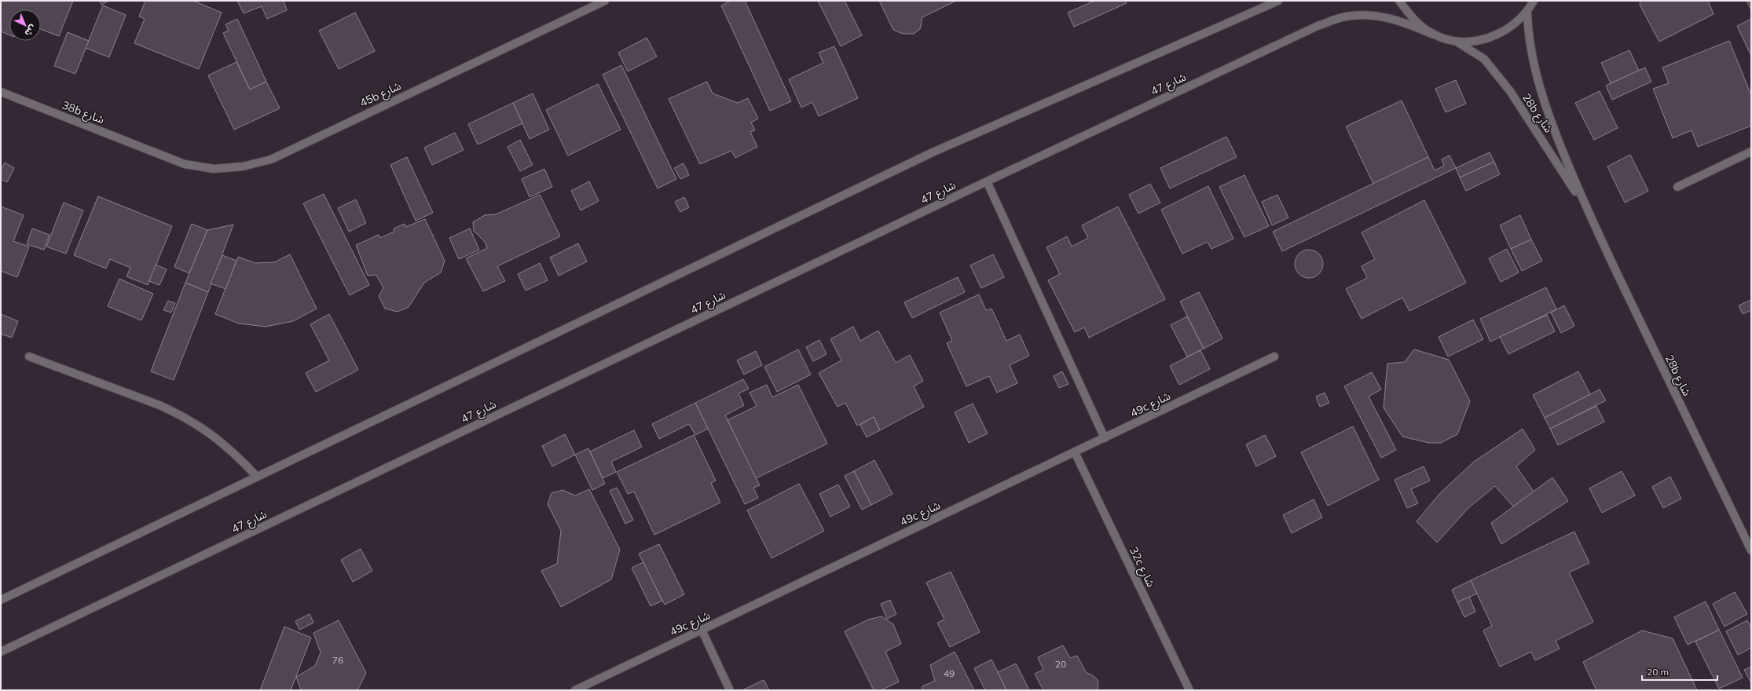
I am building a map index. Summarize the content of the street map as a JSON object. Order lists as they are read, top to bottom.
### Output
{
  "streets": {
    "street": [
      "شارع 47",
      "45b شارع",
      "38b شارع",
      "28b شارع",
      "49c شارع",
      "32c شارع"
    ]
  },
  "crossings": [
    ["45b شارع", "38b شارع"],
    ["49c شارع", "32c شارع"]
  ],
  "house_numbers": ["76", "20", "49"],
  "scale_bar": "20 m",
  "north": "bottom right"
}
